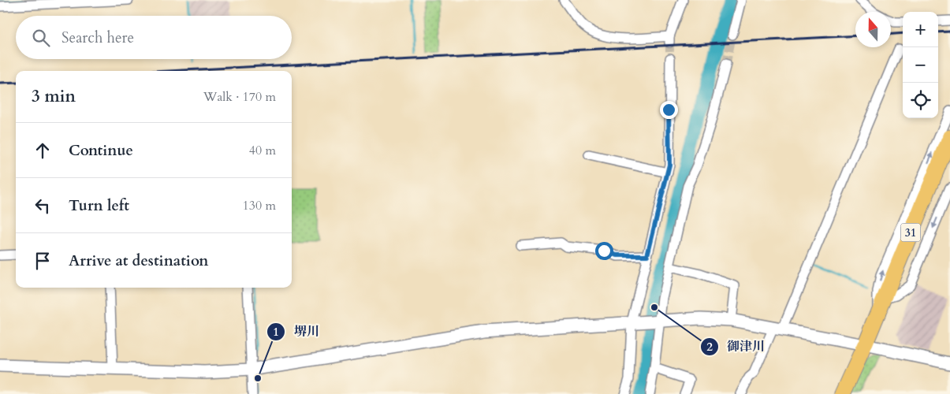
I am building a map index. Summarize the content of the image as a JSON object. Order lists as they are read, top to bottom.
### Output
{
  "streets": {
    "main road": ["31"]
  },
  "places": ["御津川", "堺川"],
  "north": "top",
  "page": {
    "map_buttons": ["+", "−"],
    "search": "Search here",
    "heading": ["3 min", "Walk · 170 m"],
    "list": [
      ["Continue", "40 m"],
      ["Turn left", "130 m"],
      "Arrive at destination"
    ]
  }
}
